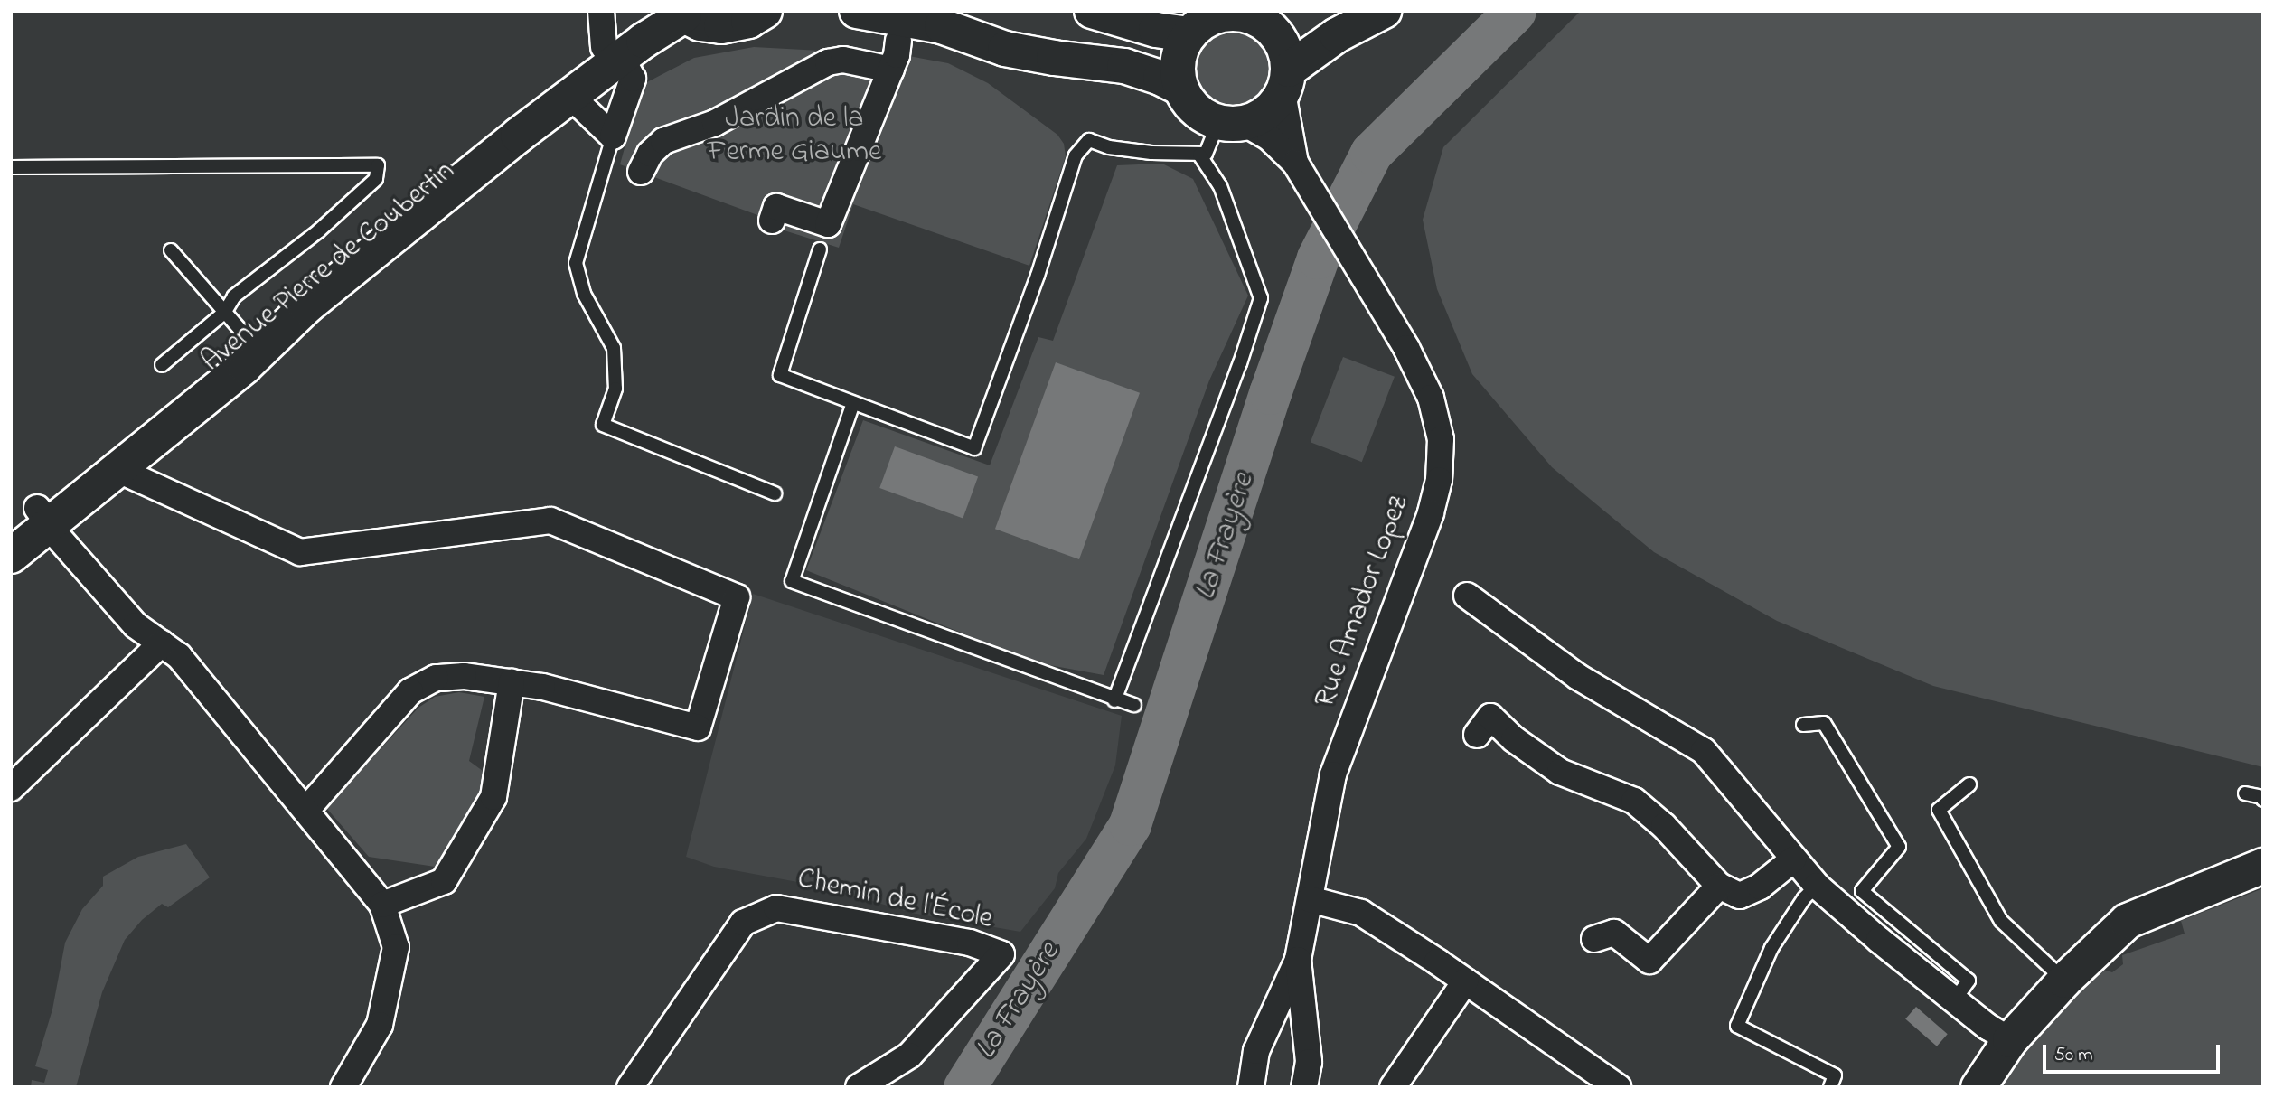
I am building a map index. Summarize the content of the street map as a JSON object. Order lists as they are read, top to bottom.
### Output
{
  "streets": {
    "main road": ["Avenue Pierre de Coubertin"],
    "street": ["Rue Amador Lopez", "Chemin de l'École"]
  },
  "water": ["La Frayère"],
  "parks": ["Jardin de la Ferme Giaume"],
  "scale_bar": "50 m"
}
